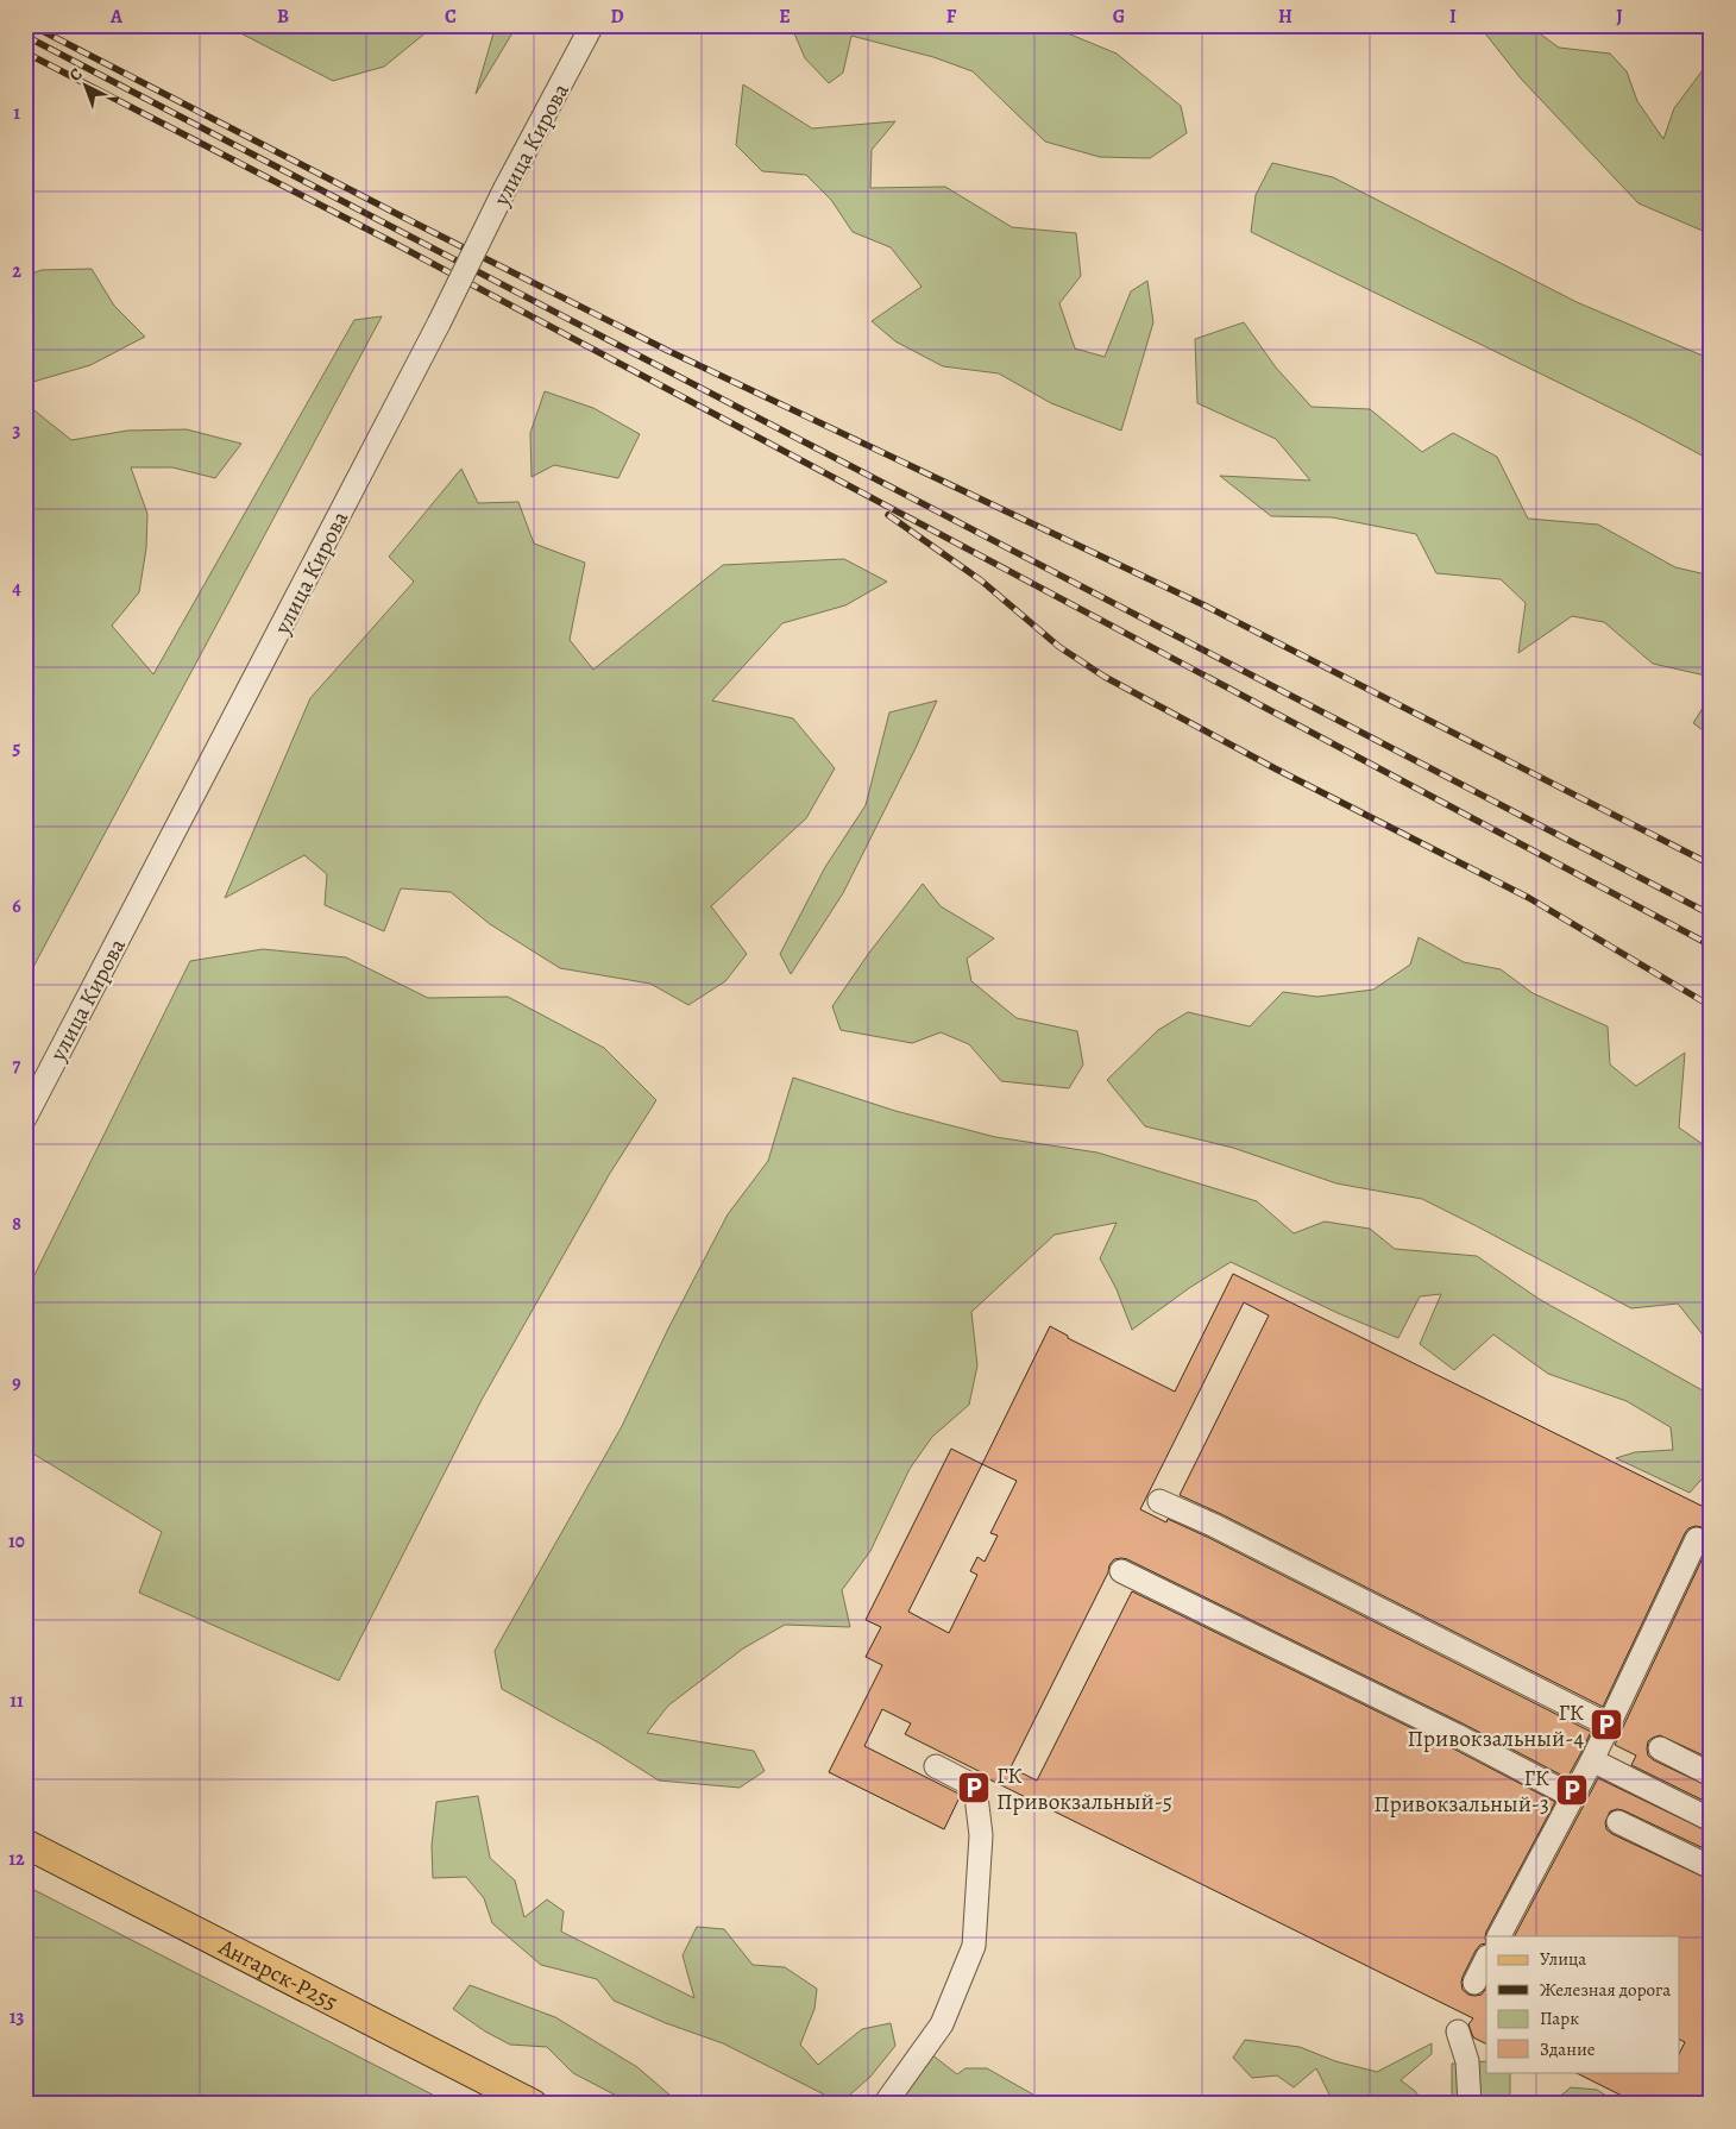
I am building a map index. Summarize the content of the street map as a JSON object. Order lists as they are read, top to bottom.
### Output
{
  "streets": {
    "main road": ["Ангарск-Р255"],
    "street": ["улица Кирова"]
  },
  "places": {
    "parking": ["ГК Привокзальный-4", "ГК Привокзальный-5", "ГК Привокзальный-3"]
  },
  "legend": [
    "Улица",
    "Железная дорога",
    "Парк",
    "Здание"
  ],
  "north": "top left",
  "grid": {
    "columns": [
      "A",
      "B",
      "C",
      "D",
      "E",
      "F",
      "G",
      "H",
      "I",
      "J"
    ],
    "rows": [
      "1",
      "2",
      "3",
      "4",
      "5",
      "6",
      "7",
      "8",
      "9",
      "10",
      "11",
      "12",
      "13"
    ]
  }
}
